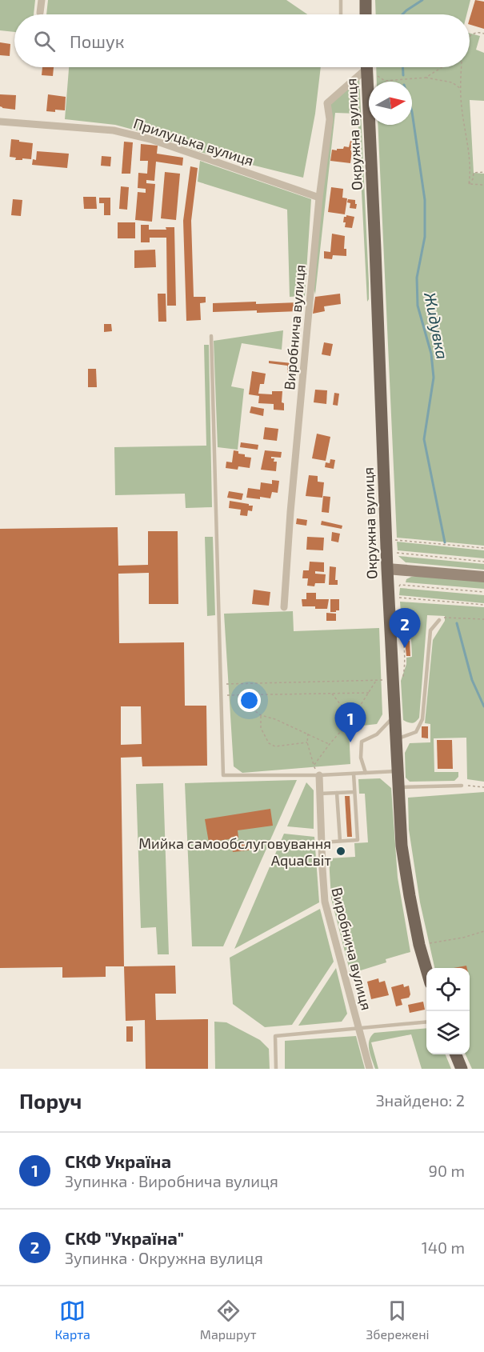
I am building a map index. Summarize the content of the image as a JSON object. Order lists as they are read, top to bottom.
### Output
{
  "streets": {
    "main road": ["Окружна вулиця"],
    "street": ["Прилуцька вулиця", "Виробнича вулиця"]
  },
  "crossings": [
    ["Прилуцька вулиця", "Виробнича вулиця"]
  ],
  "water": ["Жидувка"],
  "places": ["Мийка самообслуговування AquaСвіт"],
  "north": "right",
  "page": {
    "search": "Пошук",
    "pins": ["2", "1"],
    "heading": ["Поруч", "Знайдено: 2"],
    "list": [
      {
        "mark": "1",
        "name": "СКФ Україна",
        "note": "Зупинка · Виробнича вулиця",
        "value": "90 m"
      },
      {
        "mark": "2",
        "name": "СКФ \"Україна\"",
        "note": "Зупинка · Окружна вулиця",
        "value": "140 m"
      }
    ],
    "nav": ["Карта", "Маршрут", "Збережені"]
  }
}
